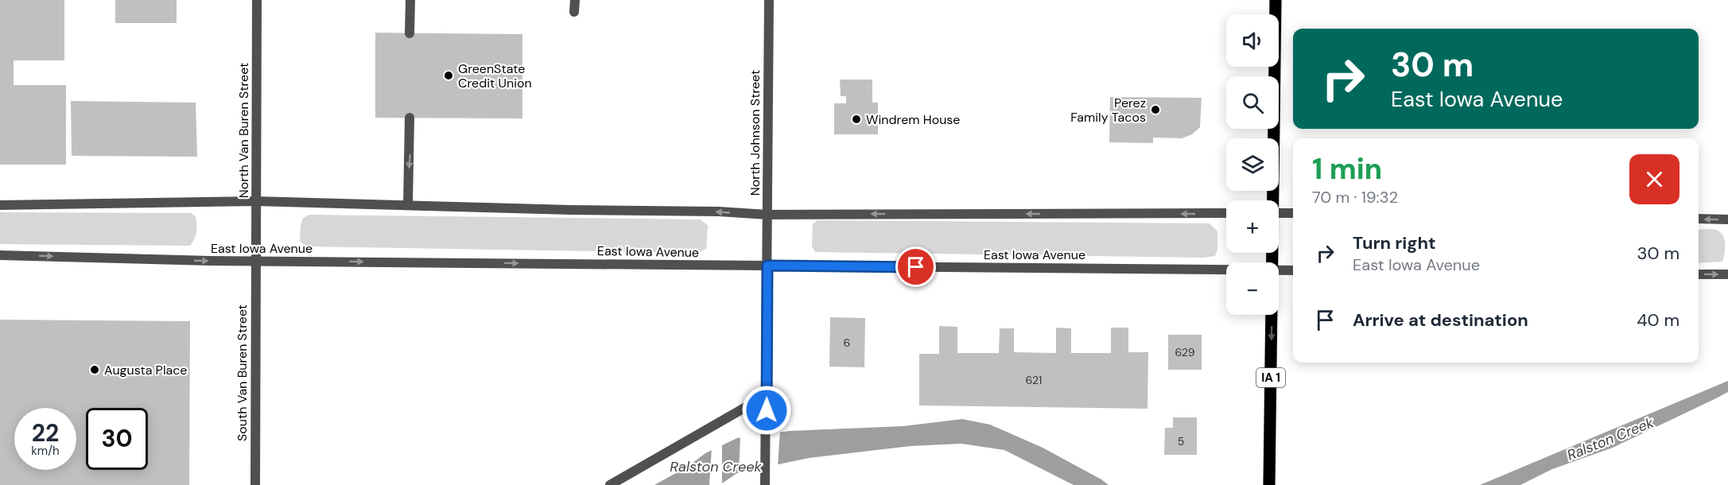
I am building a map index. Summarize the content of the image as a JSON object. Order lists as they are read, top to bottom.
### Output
{
  "streets": {
    "main road": ["IA 1"],
    "street": [
      "North Van Buren Street",
      "North Johnson Street",
      "East Iowa Avenue",
      "South Van Buren Street"
    ]
  },
  "crossings": [
    ["North Van Buren Street", "East Iowa Avenue"],
    ["North Van Buren Street", "South Van Buren Street"],
    ["North Johnson Street", "East Iowa Avenue"],
    ["East Iowa Avenue", "South Van Buren Street"]
  ],
  "water": ["Ralston Creek"],
  "places": [
    "GreenState Credit Union",
    "Perez Family Tacos",
    "Windrem House",
    "Augusta Place"
  ],
  "house_numbers": [
    "6",
    "629",
    "621",
    "5"
  ],
  "page": {
    "map_buttons": ["+", "−"],
    "turn": ["30 m", "East Iowa Avenue"],
    "heading": ["1 min", "70 m · 19:32"],
    "list": [
      {
        "name": "Turn right",
        "note": "East Iowa Avenue",
        "value": "30 m"
      },
      {
        "name": "Arrive at destination",
        "value": "40 m"
      }
    ],
    "speed": "22 km/h",
    "limit": "30"
  }
}
